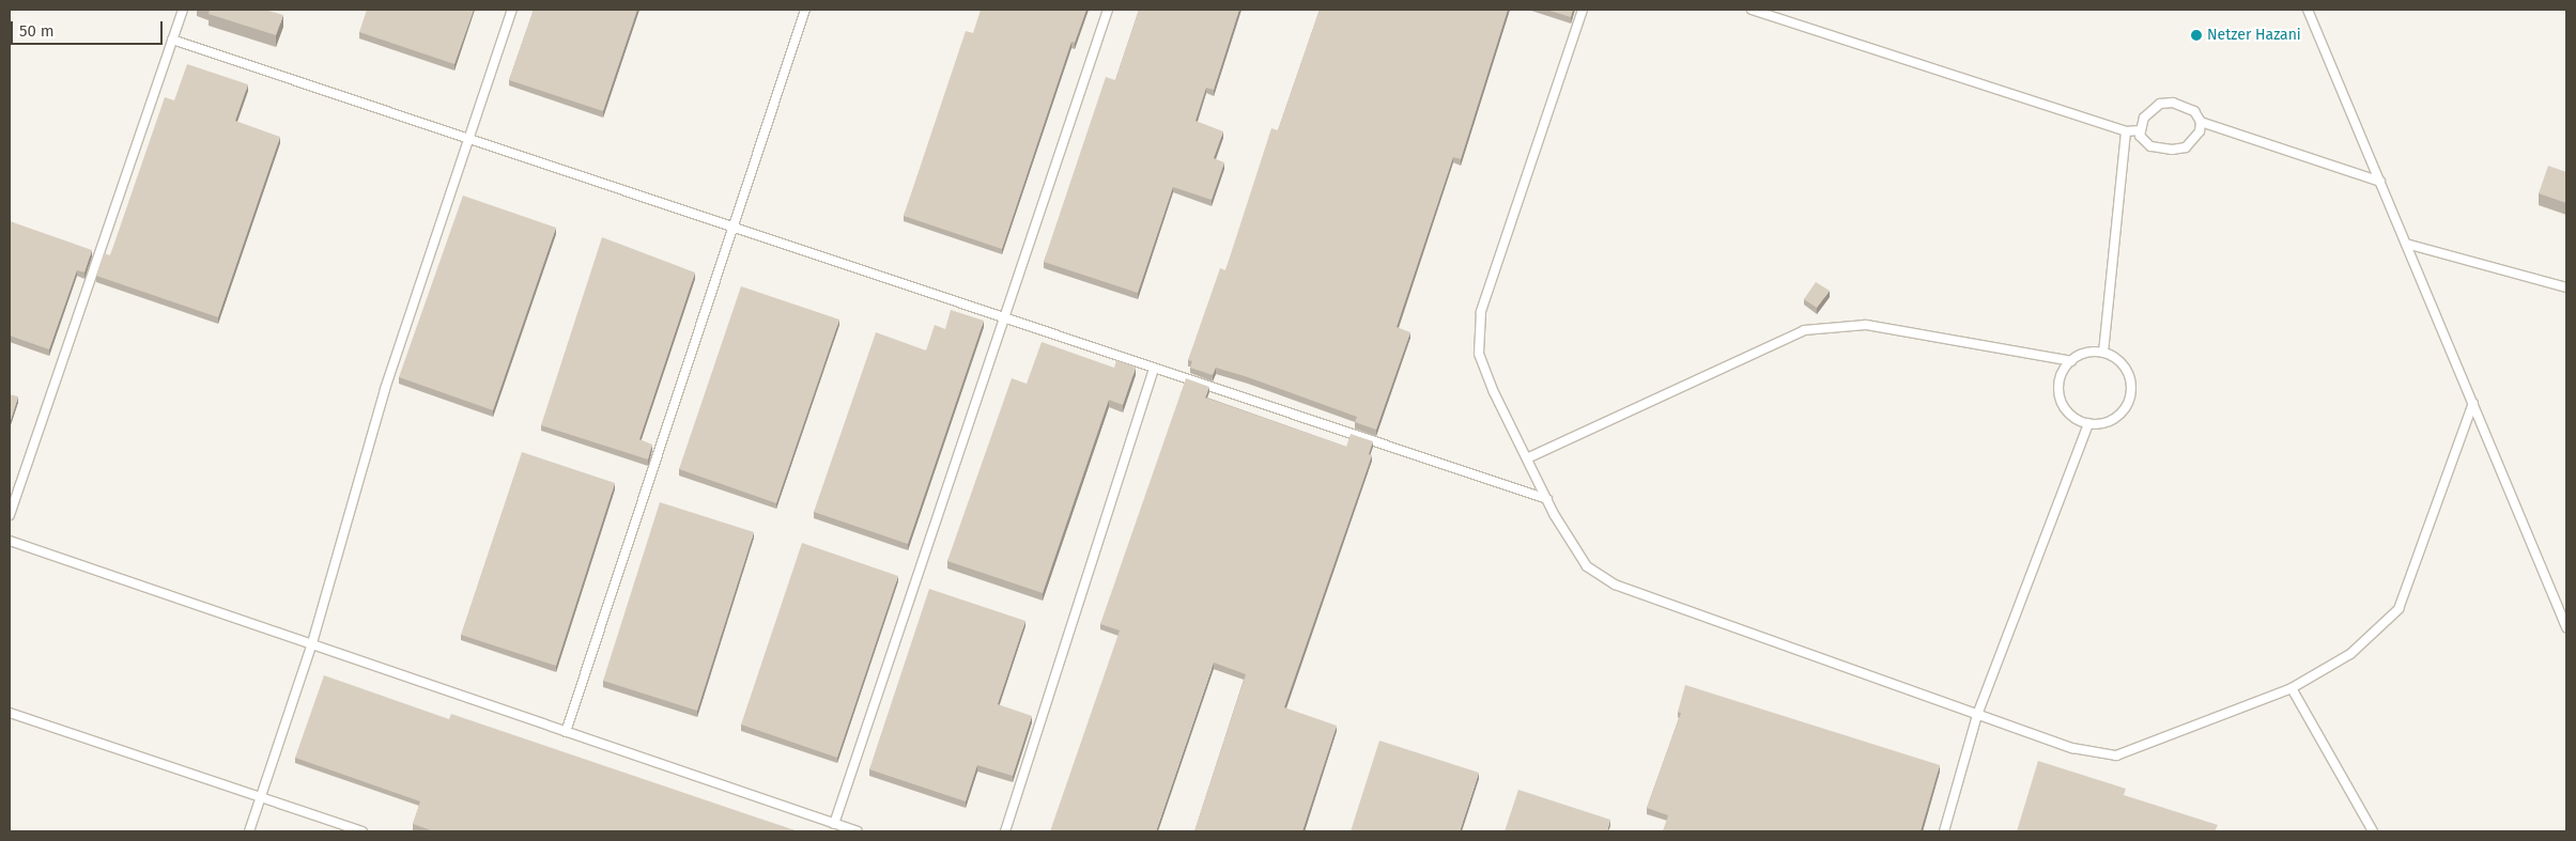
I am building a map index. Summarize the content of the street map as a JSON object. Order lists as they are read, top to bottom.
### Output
{
  "places": ["Netzer Hazani"],
  "scale_bar": "50 m"
}
